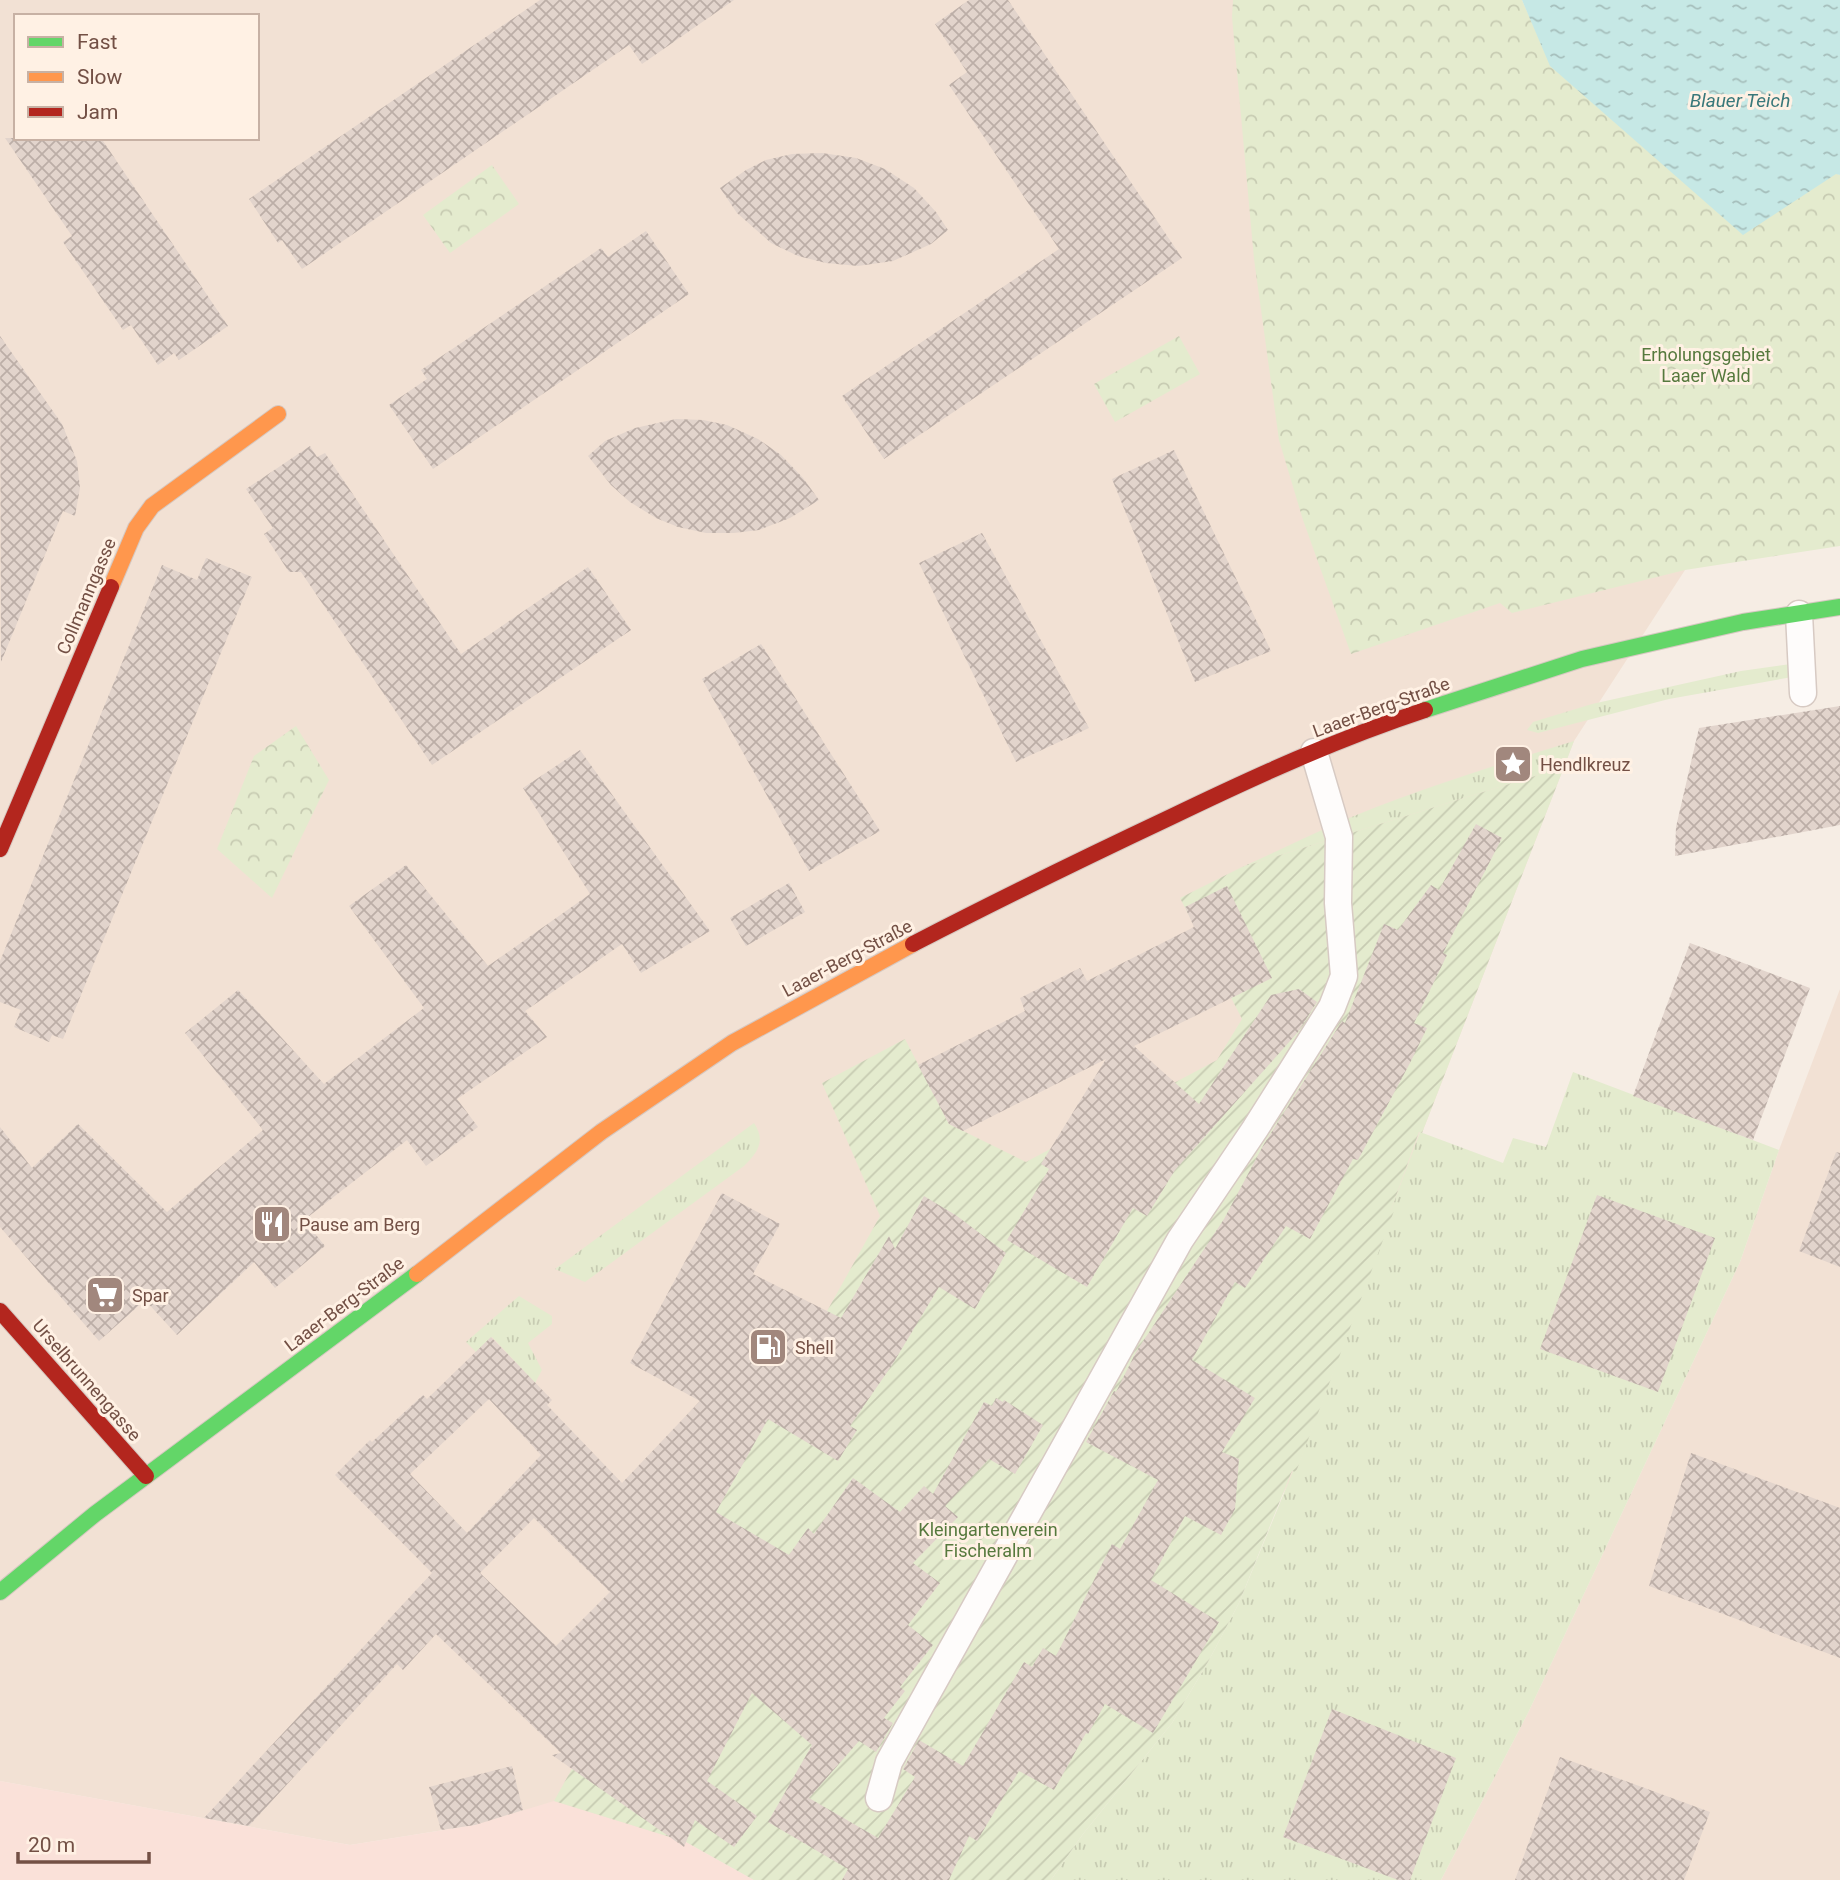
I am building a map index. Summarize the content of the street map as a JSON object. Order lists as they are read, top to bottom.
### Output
{
  "streets": {
    "main road": ["Collmanngasse", "Laaer-Berg-Straße", "Urselbrunnengasse"]
  },
  "crossings": [
    ["Laaer-Berg-Straße", "Urselbrunnengasse"]
  ],
  "water": ["Blauer Teich"],
  "parks": ["Erholungsgebiet Laaer Wald", "Kleingartenverein Fischeralm"],
  "places": {
    "place": ["Hendlkreuz"],
    "restaurant": ["Pause am Berg"],
    "supermarket": ["Spar"],
    "fuel station": ["Shell"]
  },
  "legend": ["Fast", "Slow", "Jam"],
  "scale_bar": "20 m"
}
